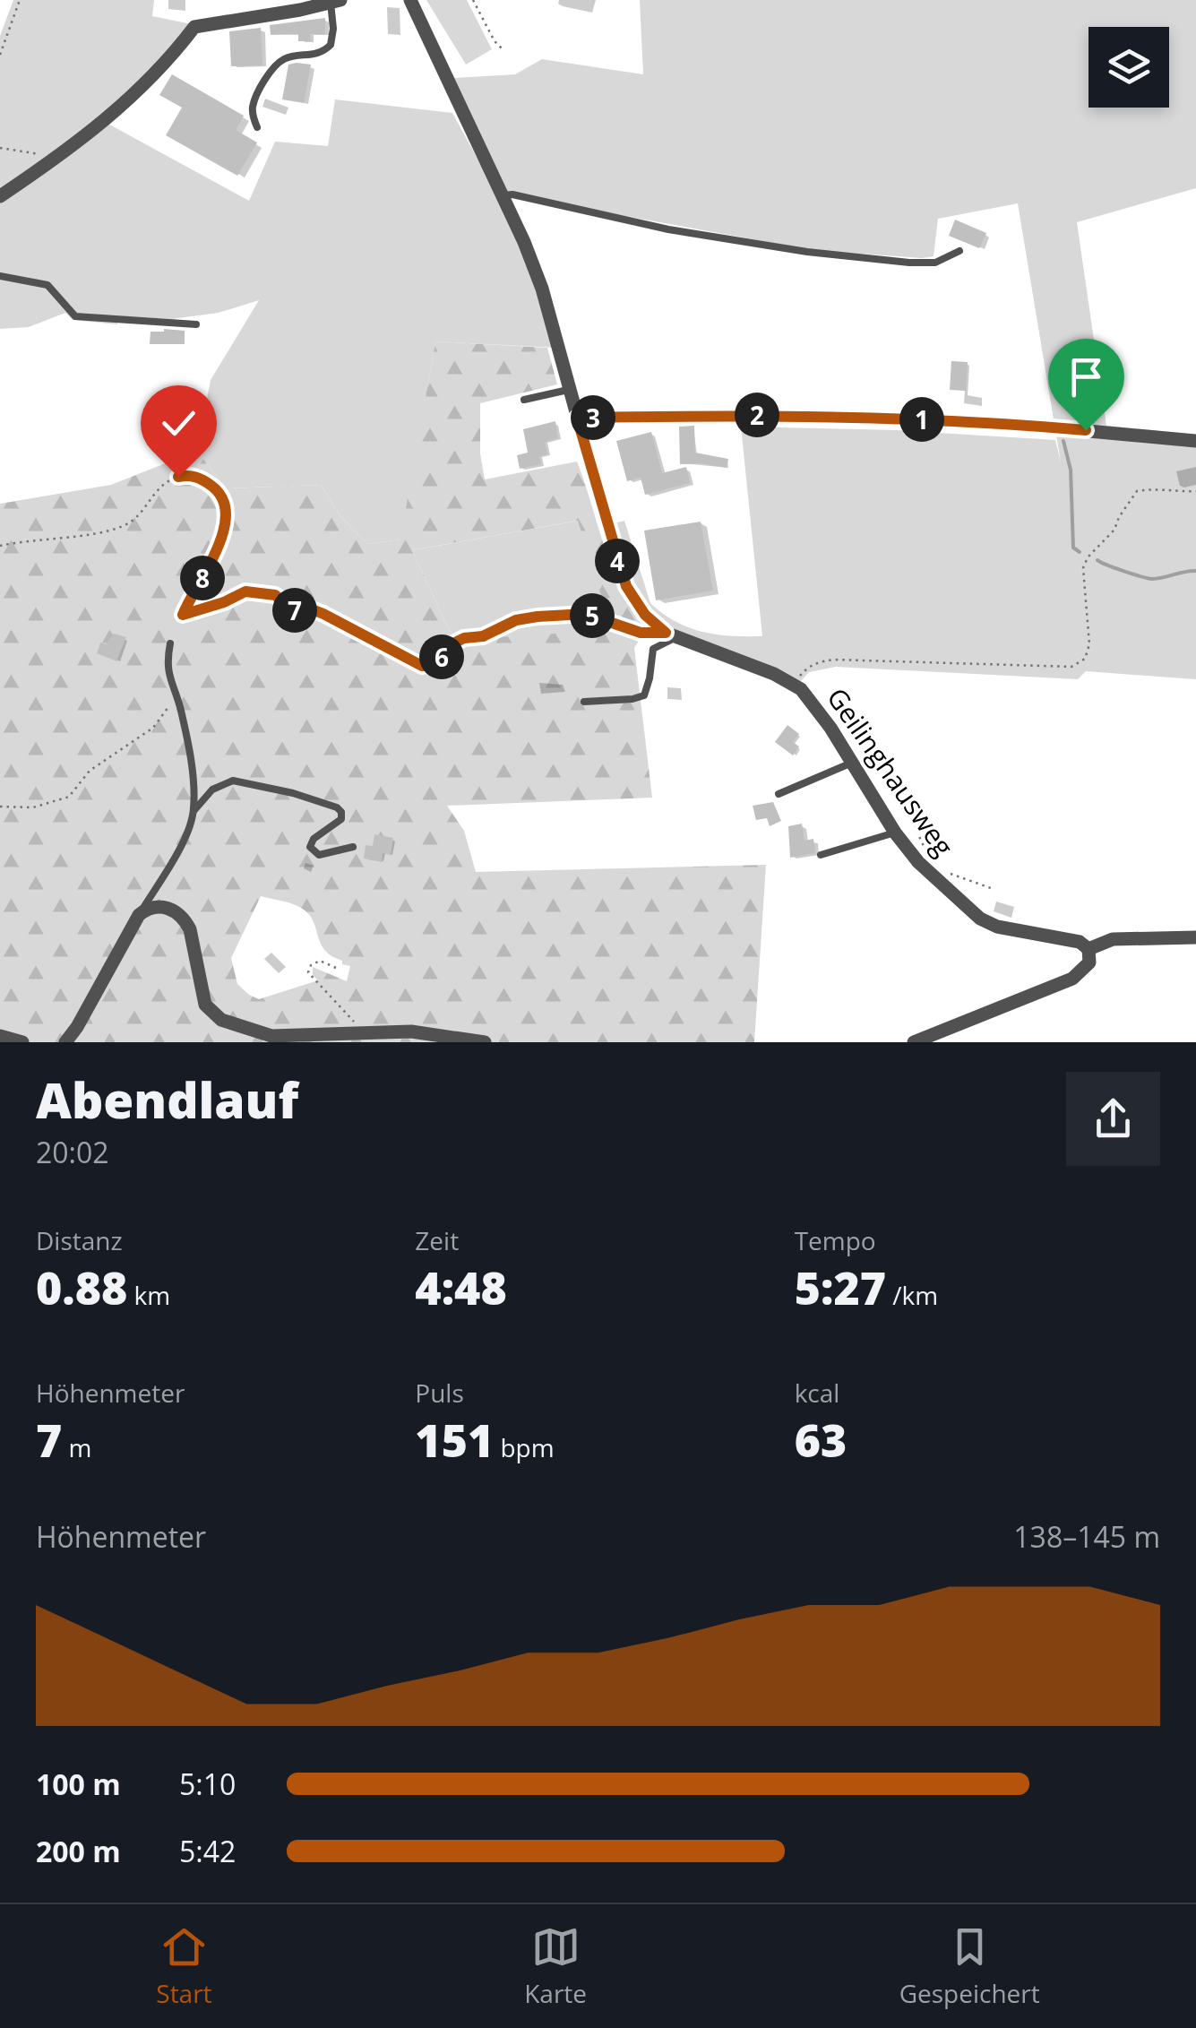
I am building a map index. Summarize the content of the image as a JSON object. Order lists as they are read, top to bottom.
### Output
{
  "streets": {
    "street": ["Geilinghausweg"]
  },
  "page": {
    "pins": [
      "2",
      "3",
      "1",
      "4",
      "8",
      "7",
      "5",
      "6"
    ],
    "heading": ["Abendlauf", "20:02"],
    "stats": [
      ["Distanz", "0.88 km"],
      ["Zeit", "4:48"],
      ["Tempo", "5:27 /km"],
      ["Höhenmeter", "7 m"],
      ["Puls", "151 bpm"],
      ["kcal", "63"]
    ],
    "chart": ["Höhenmeter", "138–145 m"],
    "list": [
      {
        "name": "100 m",
        "note": "5:10"
      },
      {
        "name": "200 m",
        "note": "5:42"
      }
    ],
    "tabs": ["Start", "Karte", "Gespeichert"]
  }
}
